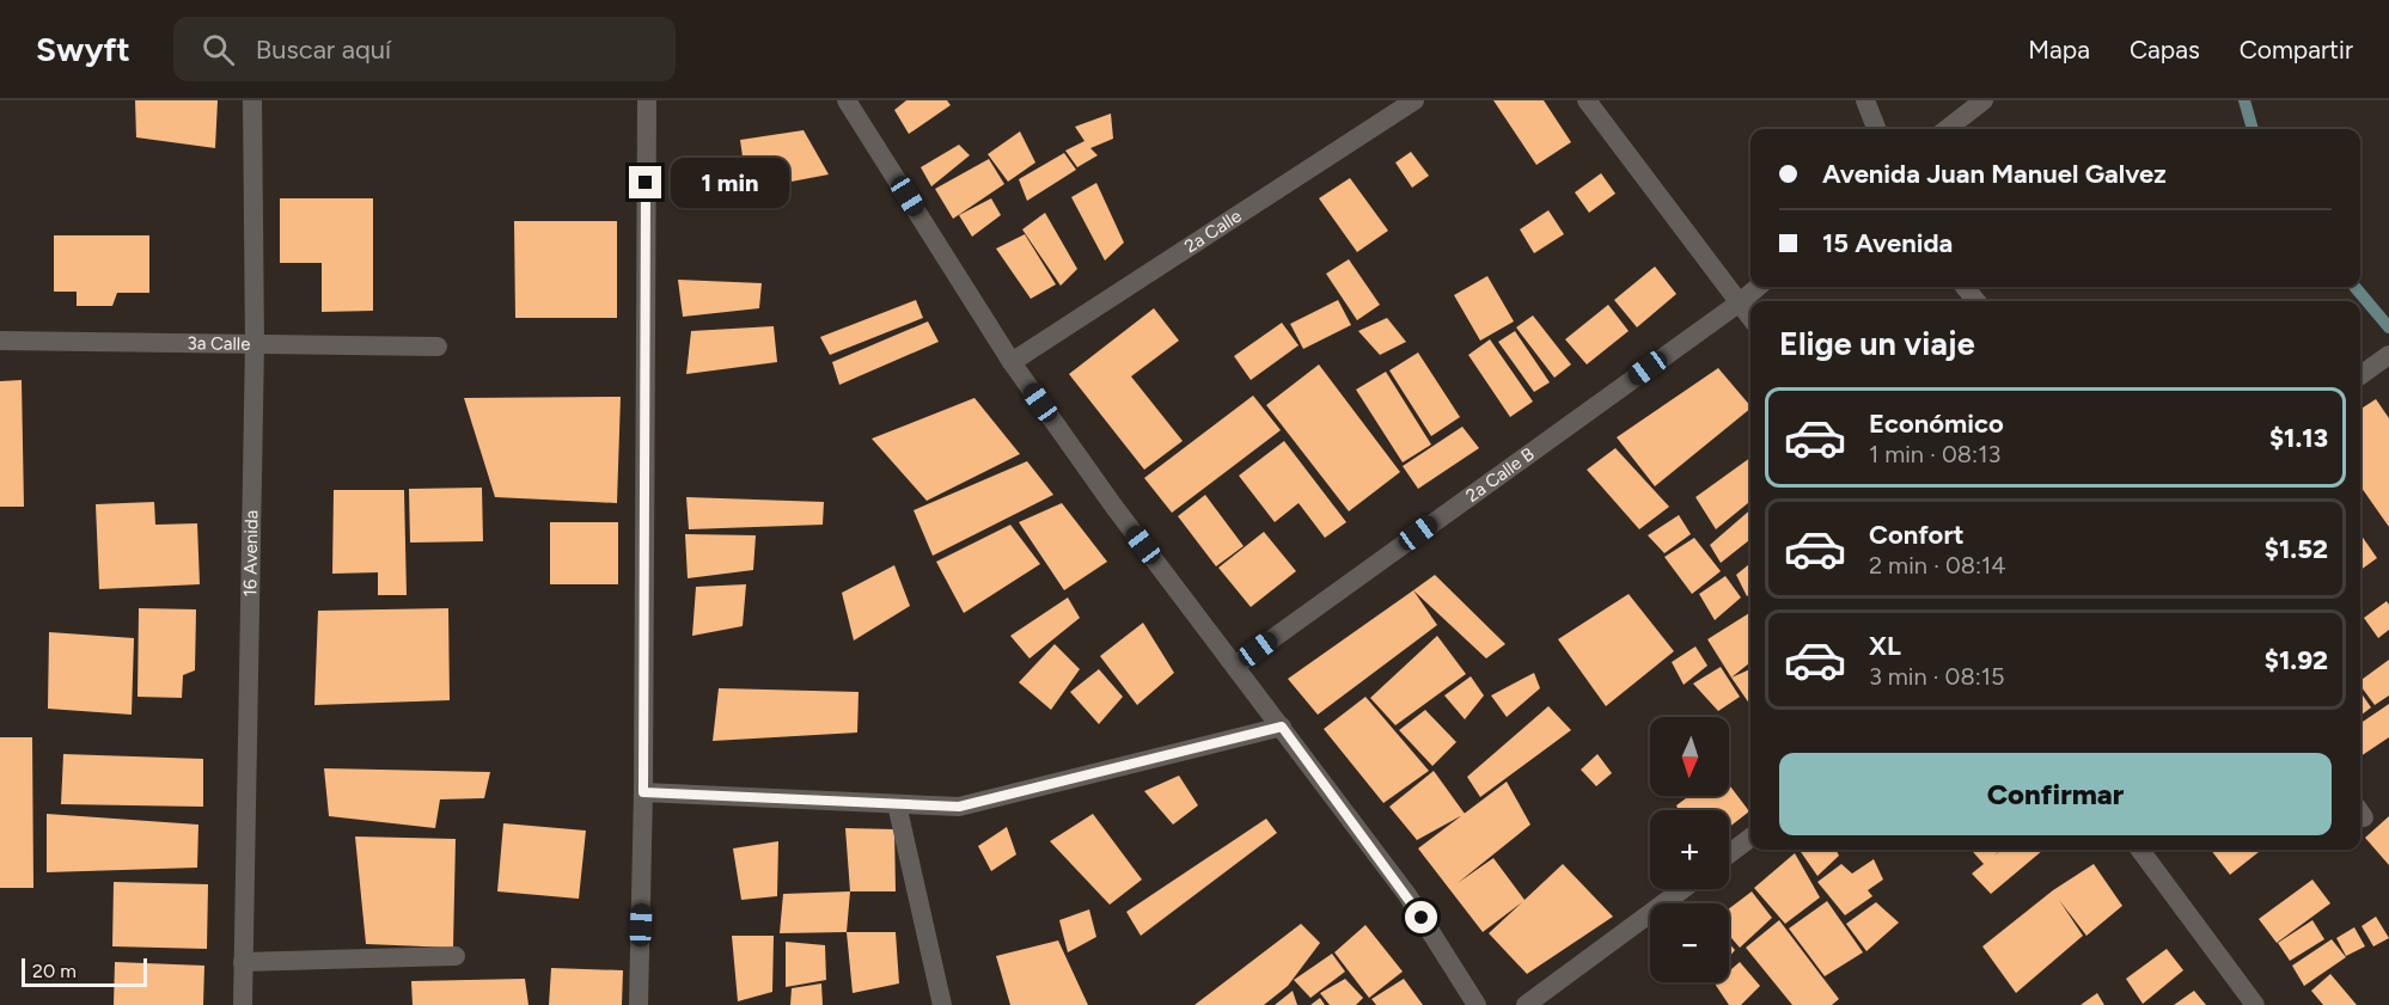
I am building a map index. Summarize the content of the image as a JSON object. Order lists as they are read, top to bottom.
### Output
{
  "streets": {
    "street": [
      "2a Calle",
      "3a Calle",
      "2a Calle B",
      "16 Avenida"
    ]
  },
  "crossings": [
    ["3a Calle", "16 Avenida"]
  ],
  "scale_bar": "20 m",
  "north": "bottom",
  "page": {
    "header": "Swyft",
    "search": "Buscar aquí",
    "nav": ["Mapa", "Capas", "Compartir"],
    "banner": ["Avenida Juan Manuel Galvez", "15 Avenida"],
    "bubble": "1 min",
    "heading": "Elige un viaje",
    "list": [
      {
        "name": "Económico",
        "note": "1 min · 08:13",
        "value": "$1.13"
      },
      {
        "name": "Confort",
        "note": "2 min · 08:14",
        "value": "$1.52"
      },
      {
        "name": "XL",
        "note": "3 min · 08:15",
        "value": "$1.92"
      }
    ],
    "map_buttons": ["+", "−"],
    "buttons": "Confirmar",
    "scale": "20 m"
  }
}
